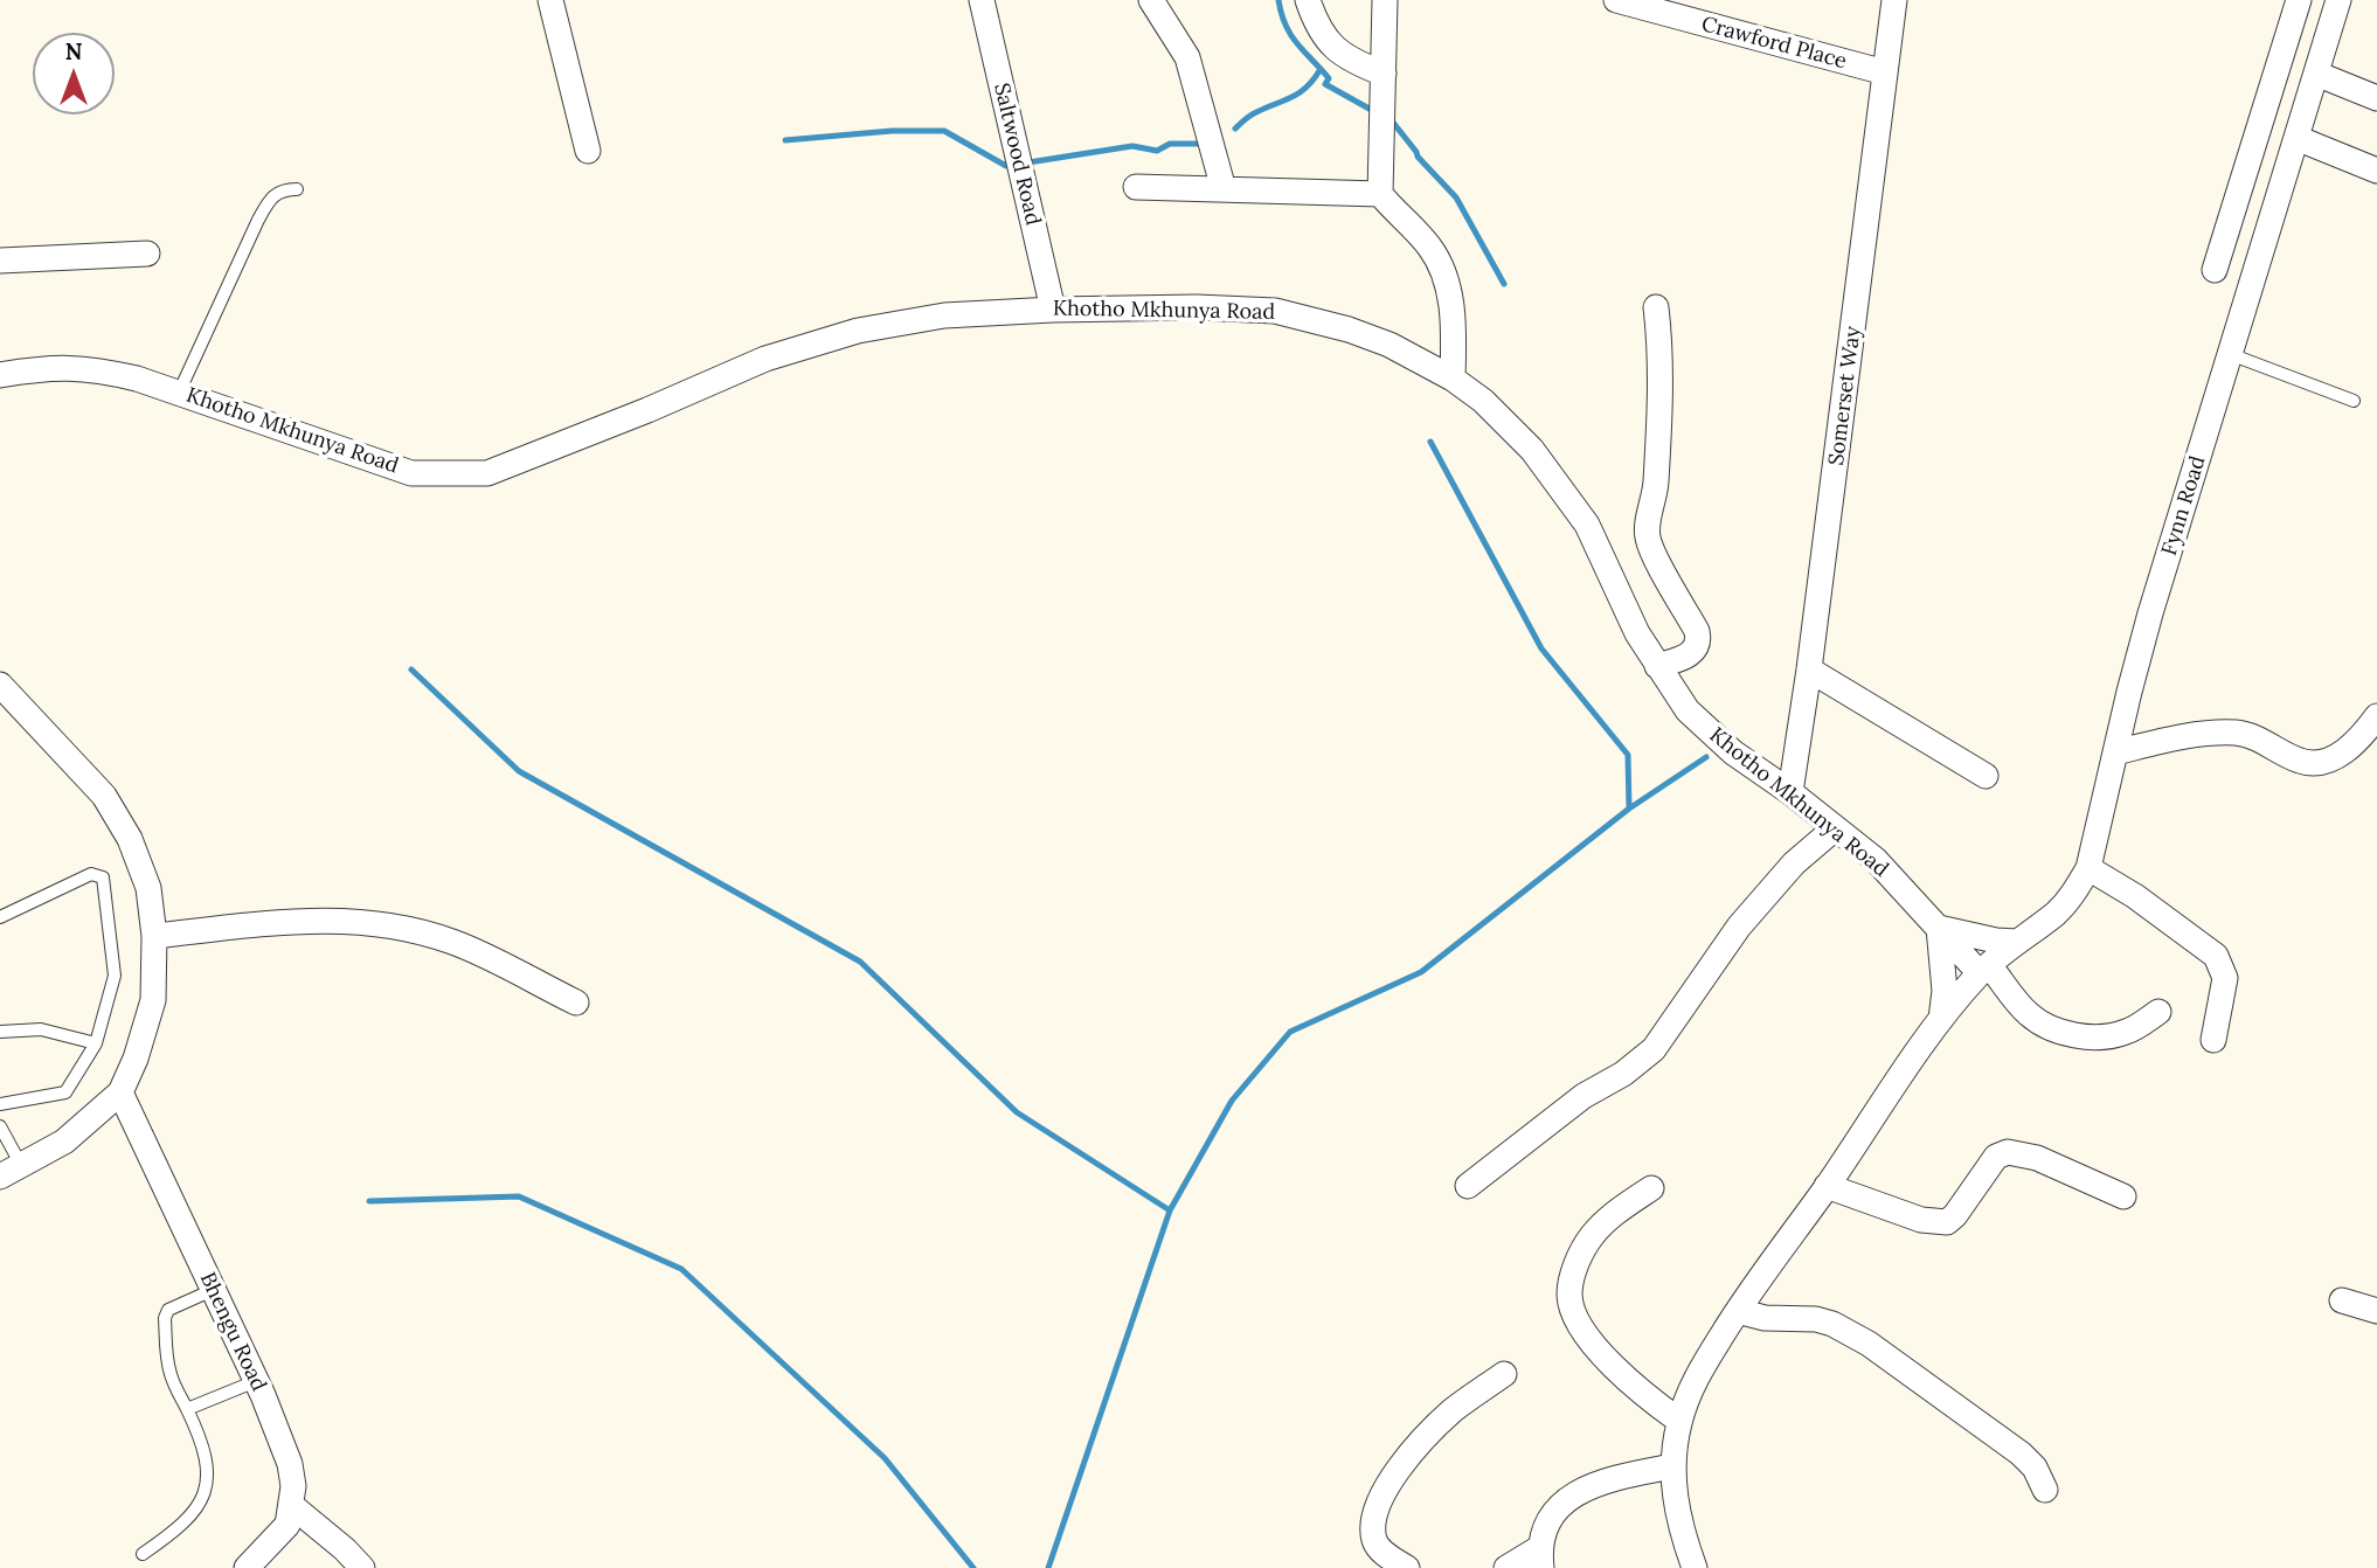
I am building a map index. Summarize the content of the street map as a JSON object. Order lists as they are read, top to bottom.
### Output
{
  "streets": {
    "street": [
      "Crawford Place",
      "Saltwood Road",
      "Khotho Mkhunya Road",
      "Somerset Way",
      "Fynn Road",
      "Bhengu Road"
    ]
  },
  "crossings": [
    ["Crawford Place", "Somerset Way"],
    ["Saltwood Road", "Khotho Mkhunya Road"],
    ["Khotho Mkhunya Road", "Somerset Way"],
    ["Khotho Mkhunya Road", "Fynn Road"]
  ],
  "north": "top"
}
